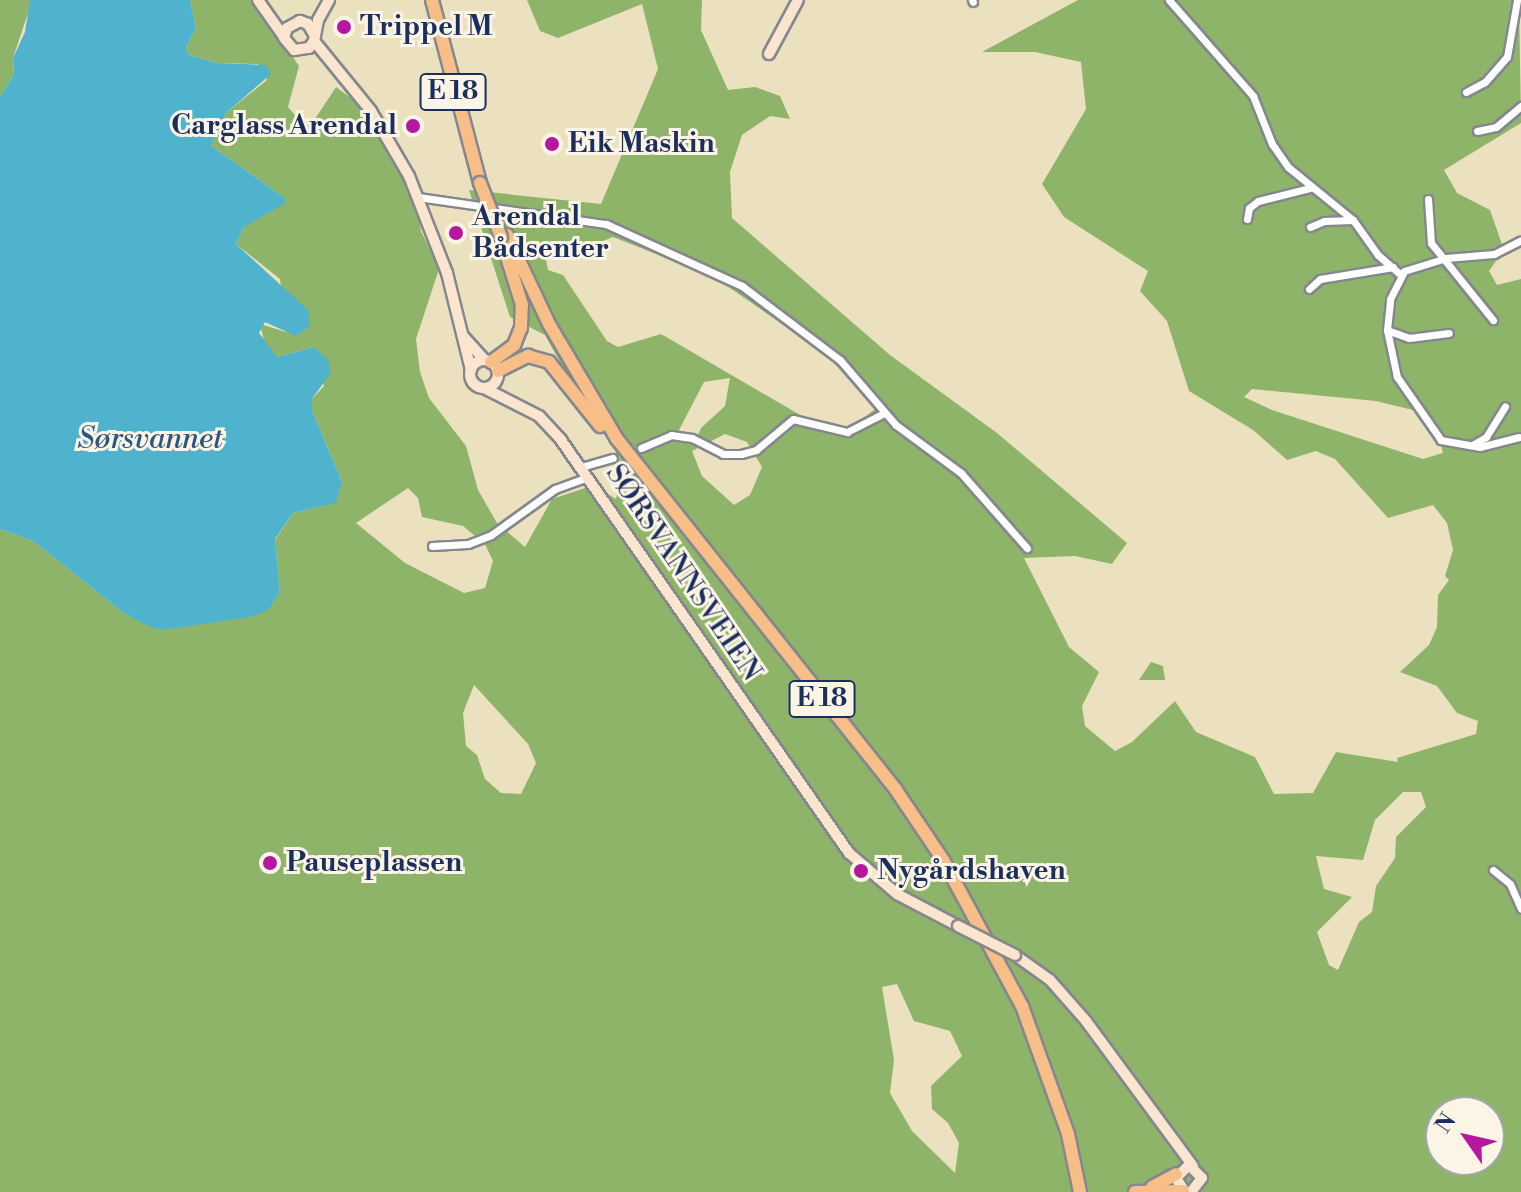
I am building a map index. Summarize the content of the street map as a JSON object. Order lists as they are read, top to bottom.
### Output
{
  "streets": {
    "highway": ["E 18"],
    "main road": ["SØRSVANNSVEIEN"]
  },
  "crossings": [
    ["E 18", "SØRSVANNSVEIEN"]
  ],
  "water": ["Sørsvannet"],
  "places": [
    "Trippel M",
    "Carglass Arendal",
    "Eik Maskin",
    "Arendal Bådsenter",
    "Pauseplassen",
    "Nygårdshaven"
  ],
  "north": "top left"
}
